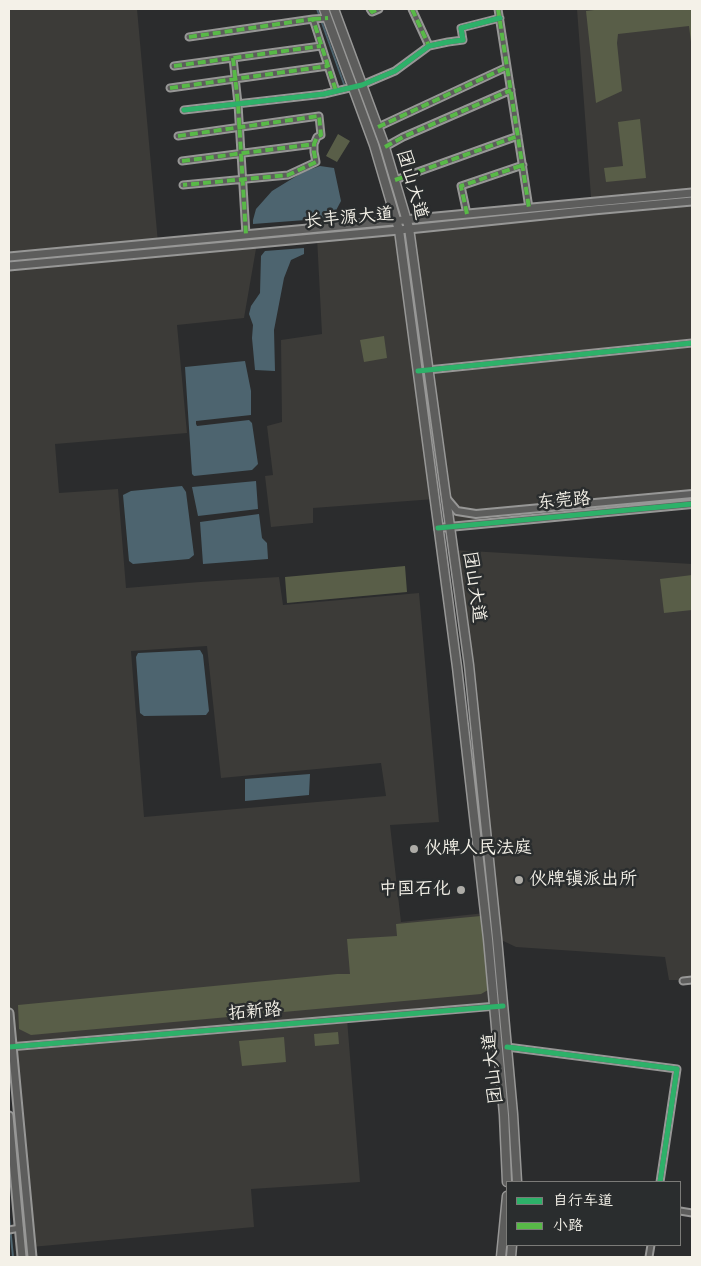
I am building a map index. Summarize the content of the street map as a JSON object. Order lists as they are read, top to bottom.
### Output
{
  "streets": {
    "highway": ["团山大道"],
    "main road": ["长丰源大道"],
    "street": ["东莞路", "拓新路"]
  },
  "crossings": [
    ["团山大道", "长丰源大道"],
    ["团山大道", "东莞路"],
    ["团山大道", "拓新路"]
  ],
  "places": ["伙牌人民法庭", "伙牌镇派出所", "中国石化"],
  "legend": ["自行车道", "小路"]
}
